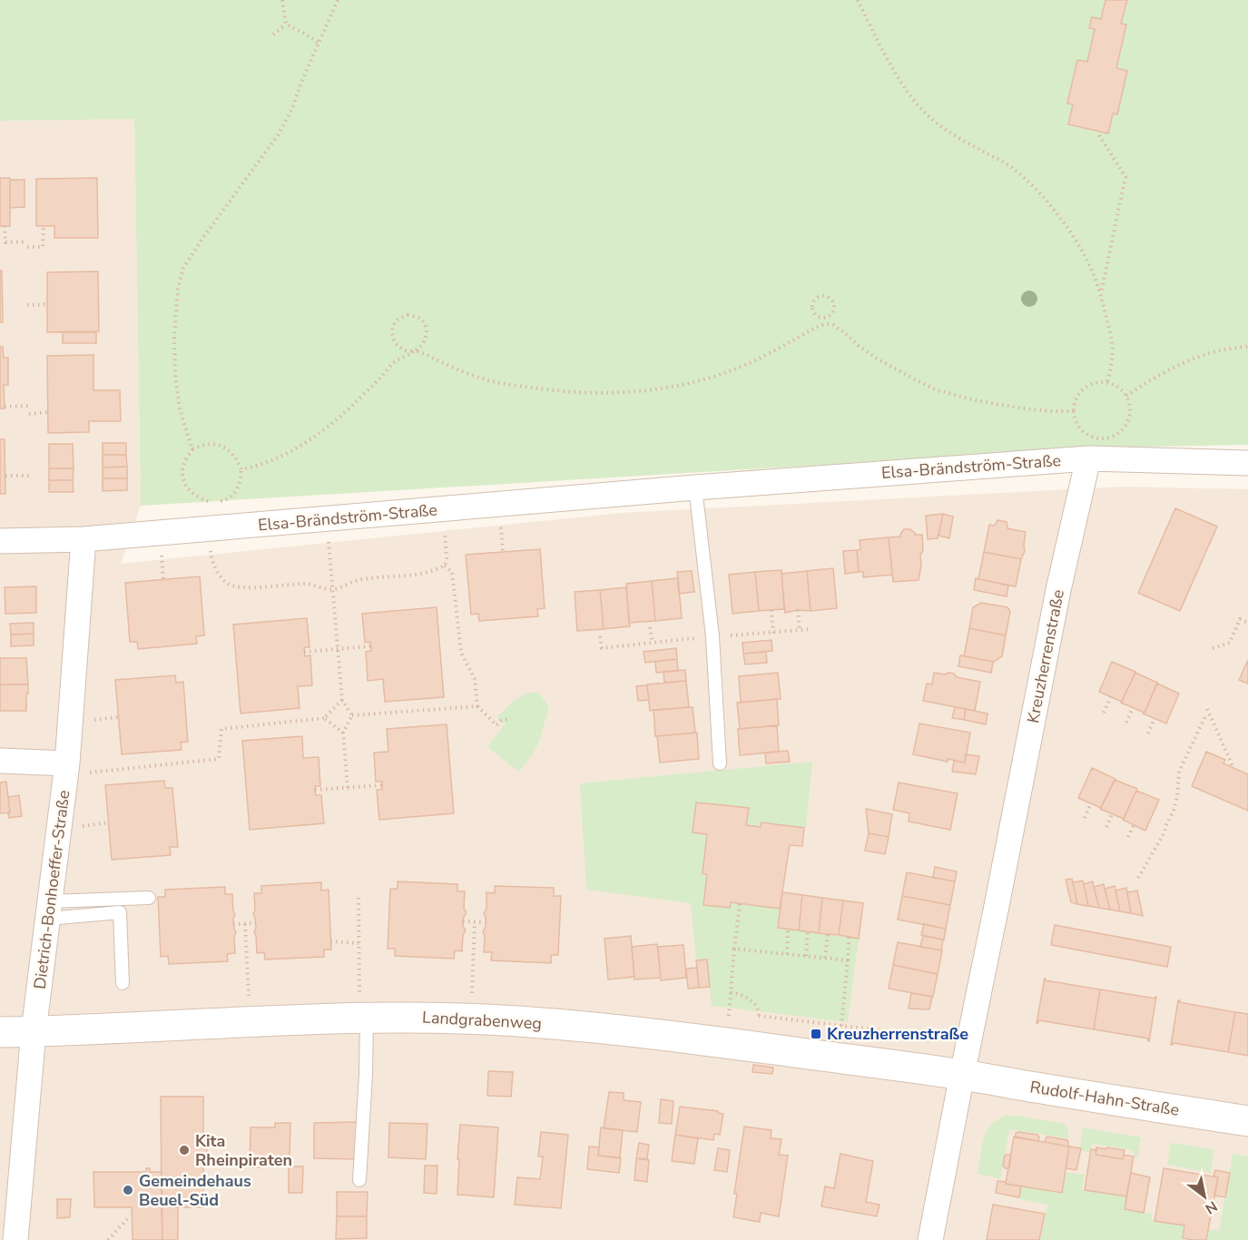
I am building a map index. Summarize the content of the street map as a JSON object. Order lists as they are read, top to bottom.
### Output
{
  "streets": {
    "street": [
      "Elsa-Brändström-Straße",
      "Kreuzherrenstraße",
      "Dietrich-Bonhoeffer-Straße",
      "Landgrabenweg",
      "Rudolf-Hahn-Straße"
    ]
  },
  "crossings": [
    ["Elsa-Brändström-Straße", "Kreuzherrenstraße"],
    ["Elsa-Brändström-Straße", "Dietrich-Bonhoeffer-Straße"],
    ["Kreuzherrenstraße", "Landgrabenweg"],
    ["Kreuzherrenstraße", "Rudolf-Hahn-Straße"],
    ["Dietrich-Bonhoeffer-Straße", "Landgrabenweg"],
    ["Landgrabenweg", "Rudolf-Hahn-Straße"]
  ],
  "places": {
    "transit": ["Kreuzherrenstraße"],
    "other": ["Kita Rheinpiraten", "Gemeindehaus Beuel-Süd"]
  },
  "north": "bottom right"
}
